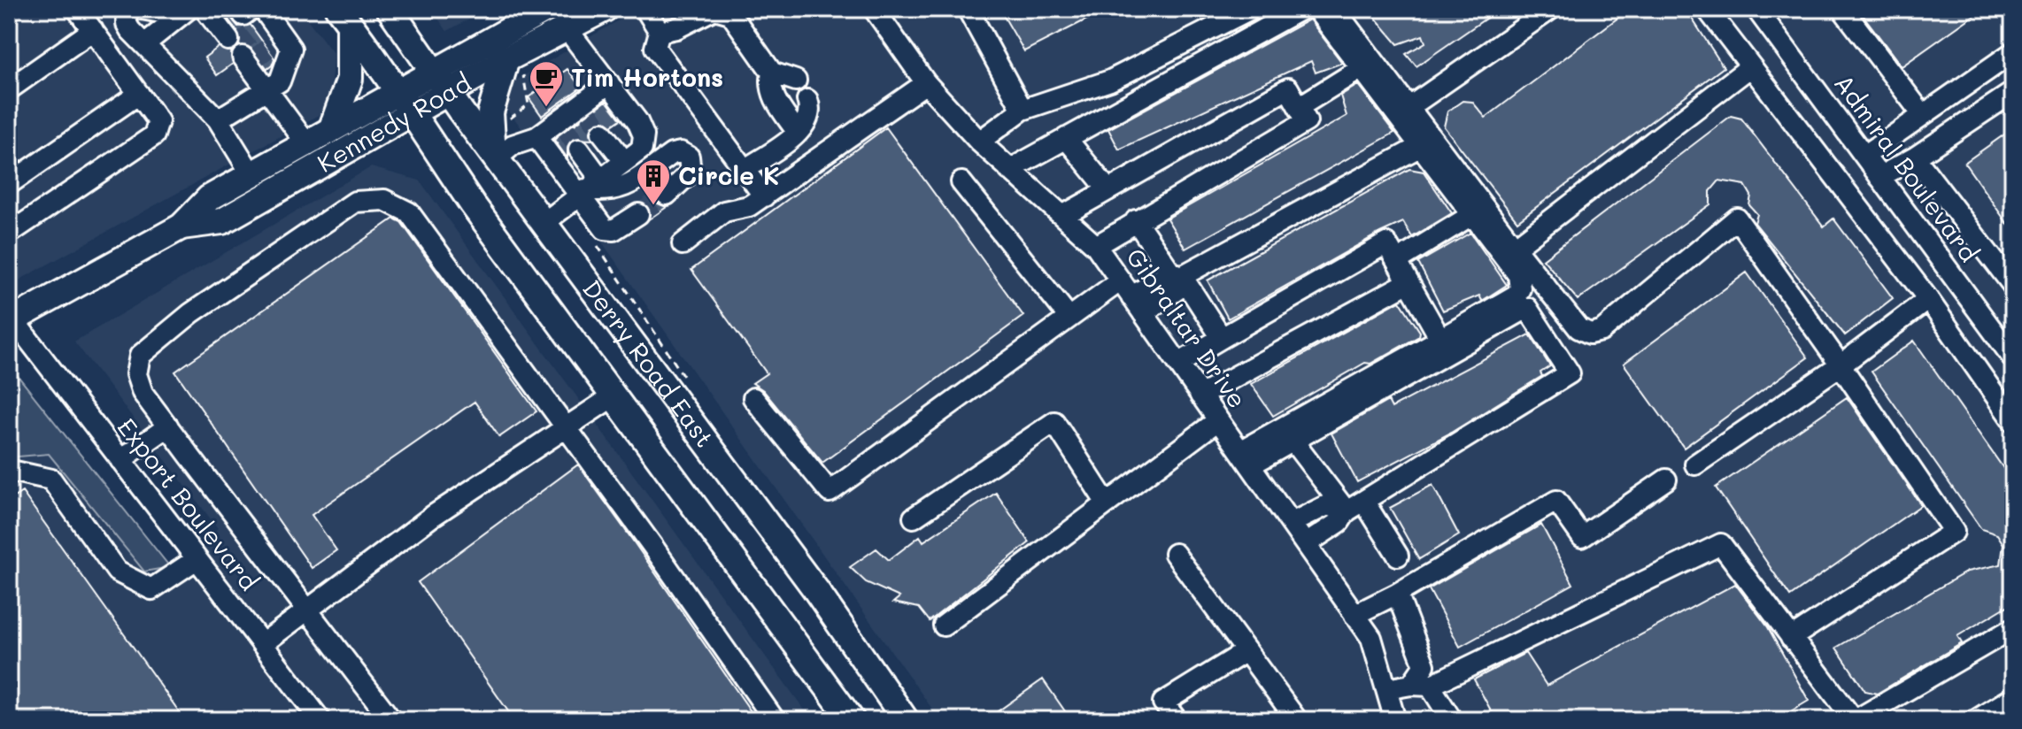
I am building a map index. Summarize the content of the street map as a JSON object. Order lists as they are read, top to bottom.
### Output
{
  "streets": {
    "main road": ["Kennedy Road", "Derry Road East"],
    "street": ["Admiral Boulevard", "Gibraltar Drive", "Export Boulevard"]
  },
  "crossings": [
    ["Kennedy Road", "Derry Road East"],
    ["Kennedy Road", "Export Boulevard"]
  ],
  "places": {
    "cafe": ["Tim Hortons"],
    "building": ["Circle K"]
  }
}
